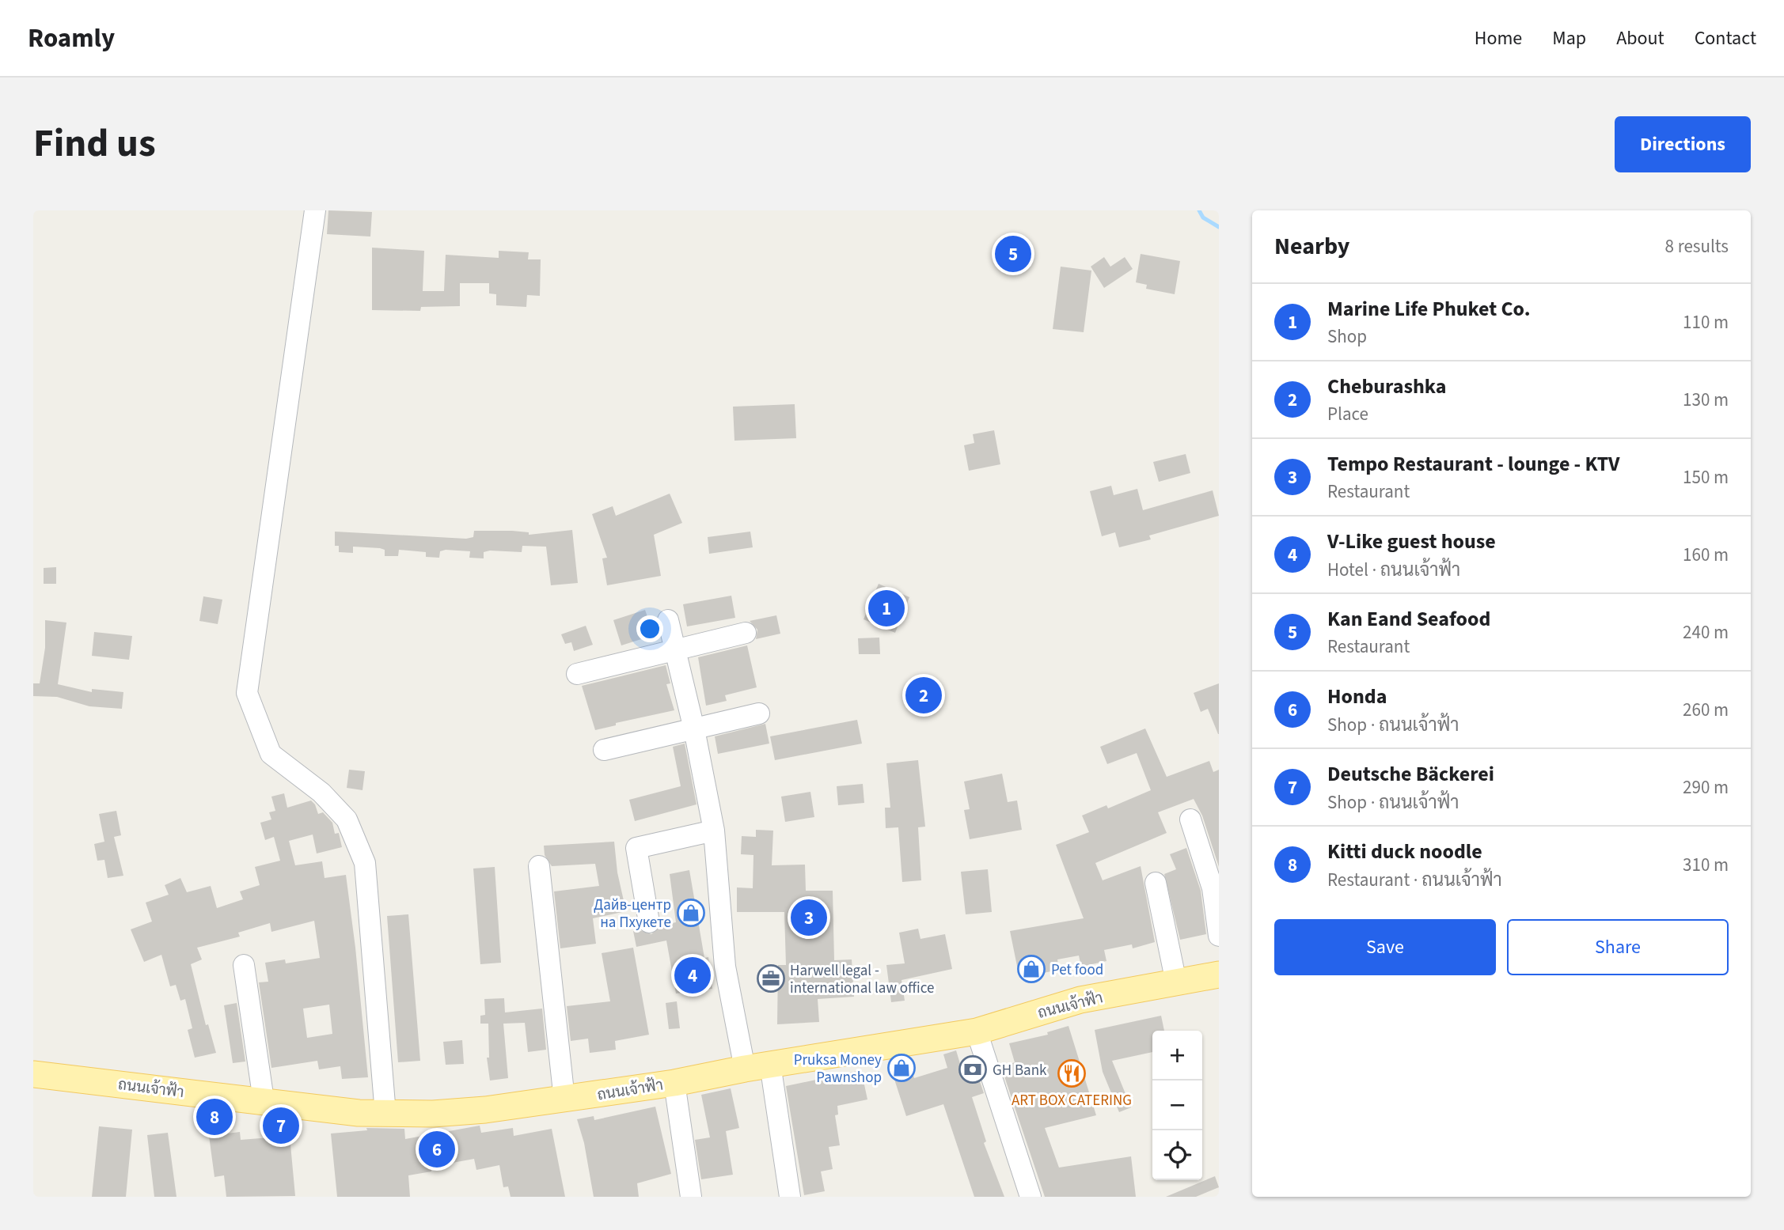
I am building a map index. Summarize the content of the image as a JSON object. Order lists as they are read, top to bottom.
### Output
{
  "streets": {
    "main road": ["ถนนเจ้าฟ้า"]
  },
  "places": {
    "shop": ["Дайв-центр на Пхукете", "Pet food", "Pruksa Money Pawnshop"],
    "office": ["Harwell legal - international law office"],
    "bank": ["GH Bank"],
    "restaurant": ["ART BOX CATERING"]
  },
  "page": {
    "header": "Roamly",
    "nav": [
      "Home",
      "Map",
      "About",
      "Contact"
    ],
    "title": "Find us",
    "buttons": [
      "Directions",
      ["Save", "Share"]
    ],
    "heading": ["Nearby", "8 results"],
    "pins": [
      "5",
      "1",
      "2",
      "3",
      "4",
      "8",
      "7",
      "6"
    ],
    "list": [
      {
        "mark": "1",
        "name": "Marine Life Phuket Co.",
        "note": "Shop",
        "value": "110 m"
      },
      {
        "mark": "2",
        "name": "Cheburashka",
        "note": "Place",
        "value": "130 m"
      },
      {
        "mark": "3",
        "name": "Tempo Restaurant - lounge - KTV",
        "note": "Restaurant",
        "value": "150 m"
      },
      {
        "mark": "4",
        "name": "V-Like guest house",
        "note": "Hotel · ถนนเจ้าฟ้า",
        "value": "160 m"
      },
      {
        "mark": "5",
        "name": "Kan Eand Seafood",
        "note": "Restaurant",
        "value": "240 m"
      },
      {
        "mark": "6",
        "name": "Honda",
        "note": "Shop · ถนนเจ้าฟ้า",
        "value": "260 m"
      },
      {
        "mark": "7",
        "name": "Deutsche Bäckerei",
        "note": "Shop · ถนนเจ้าฟ้า",
        "value": "290 m"
      },
      {
        "mark": "8",
        "name": "Kitti duck noodle",
        "note": "Restaurant · ถนนเจ้าฟ้า",
        "value": "310 m"
      }
    ],
    "map_buttons": ["+", "−"]
  }
}
